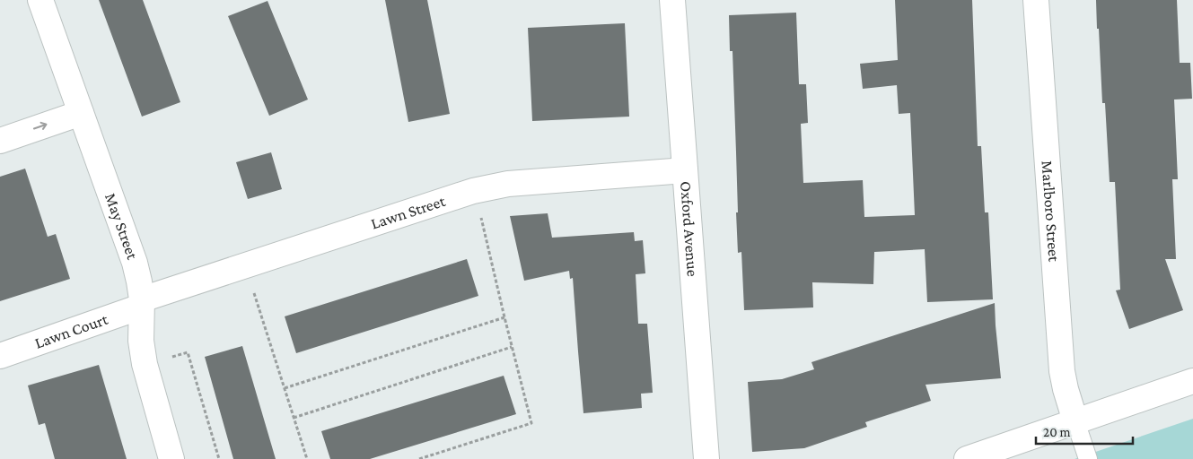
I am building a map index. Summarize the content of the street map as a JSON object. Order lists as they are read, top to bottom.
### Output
{
  "streets": {
    "street": [
      "Marlboro Street",
      "Lawn Street",
      "May Street",
      "Oxford Avenue",
      "Lawn Court"
    ]
  },
  "crossings": [
    ["Lawn Street", "May Street"],
    ["Lawn Street", "Oxford Avenue"],
    ["Lawn Street", "Lawn Court"],
    ["May Street", "Lawn Court"]
  ],
  "scale_bar": "20 m"
}
